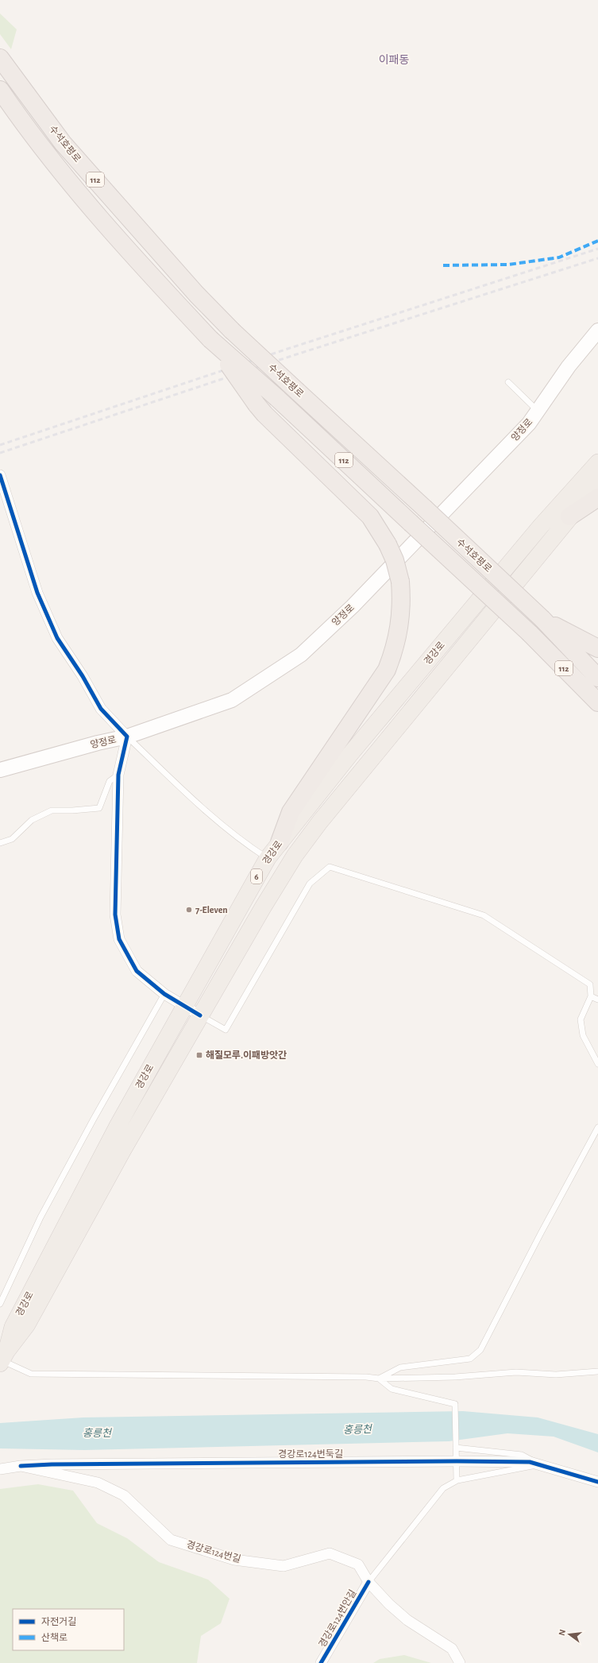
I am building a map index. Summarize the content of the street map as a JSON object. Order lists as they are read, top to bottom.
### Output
{
  "streets": {
    "highway": ["수석호평로", "112"],
    "main road": ["양정로", "경강로", "6"],
    "street": ["경강로124번둑길", "경강로124번길", "경강로124번안길"]
  },
  "crossings": [
    ["경강로124번둑길", "경강로124번길"],
    ["경강로124번길", "경강로124번안길"]
  ],
  "districts": ["이패동"],
  "water": ["홍릉천"],
  "places": {
    "other": ["7-Eleven"],
    "transit": ["해질모루.이패방앗간"]
  },
  "legend": ["자전거길", "산책로"],
  "north": "left"
}
